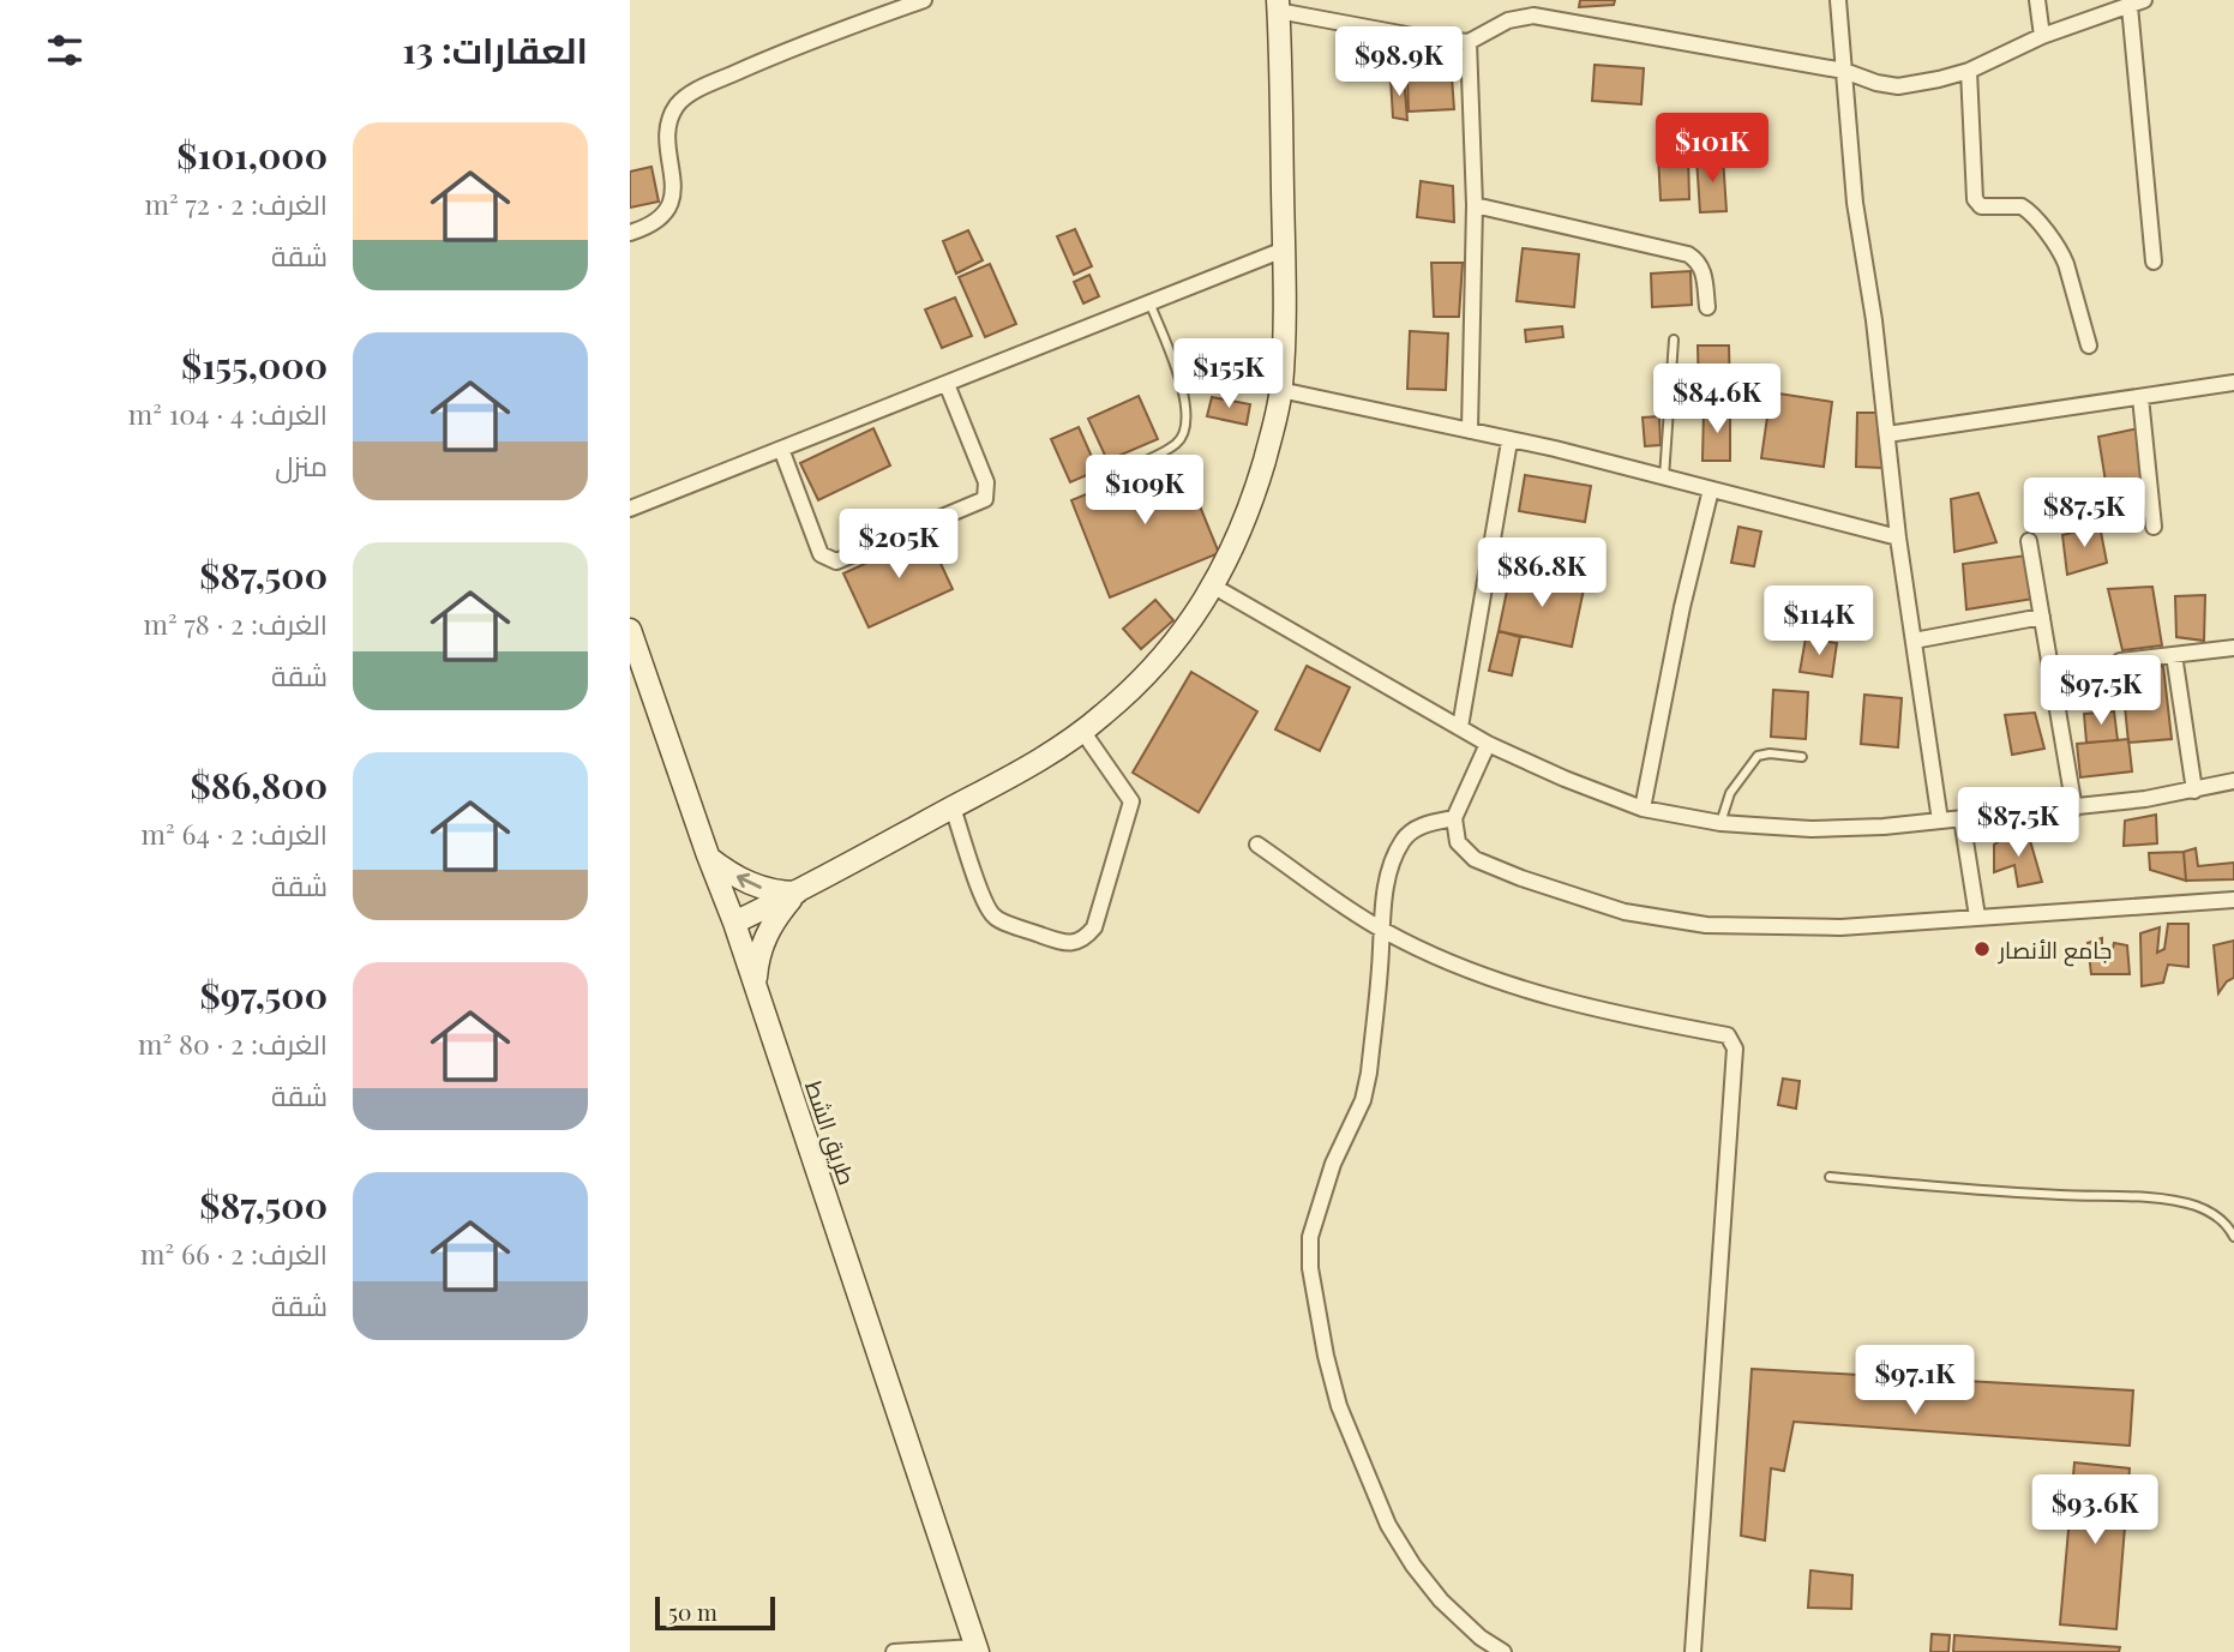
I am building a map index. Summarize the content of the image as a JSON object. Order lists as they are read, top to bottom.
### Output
{
  "streets": {
    "main road": ["طريق الشط"]
  },
  "places": ["جامع الأنصار"],
  "scale_bar": "50 m",
  "page": {
    "heading": "العقارات: 13",
    "price": [
      "$98.9K",
      "$101K",
      "$155K",
      "$84.6K",
      "$109K",
      "$87.5K",
      "$205K",
      "$86.8K",
      "$114K",
      "$97.5K",
      "$87.5K",
      "$97.1K",
      "$93.6K"
    ],
    "list": [
      {
        "name": "$101,000",
        "note": "الغرف: 2 · 72 m² · شقة"
      },
      {
        "name": "$155,000",
        "note": "الغرف: 4 · 104 m² · منزل"
      },
      {
        "name": "$87,500",
        "note": "الغرف: 2 · 78 m² · شقة"
      },
      {
        "name": "$86,800",
        "note": "الغرف: 2 · 64 m² · شقة"
      },
      {
        "name": "$97,500",
        "note": "الغرف: 2 · 80 m² · شقة"
      },
      {
        "name": "$87,500",
        "note": "الغرف: 2 · 66 m² · شقة"
      }
    ],
    "scale": "50 m"
  }
}
